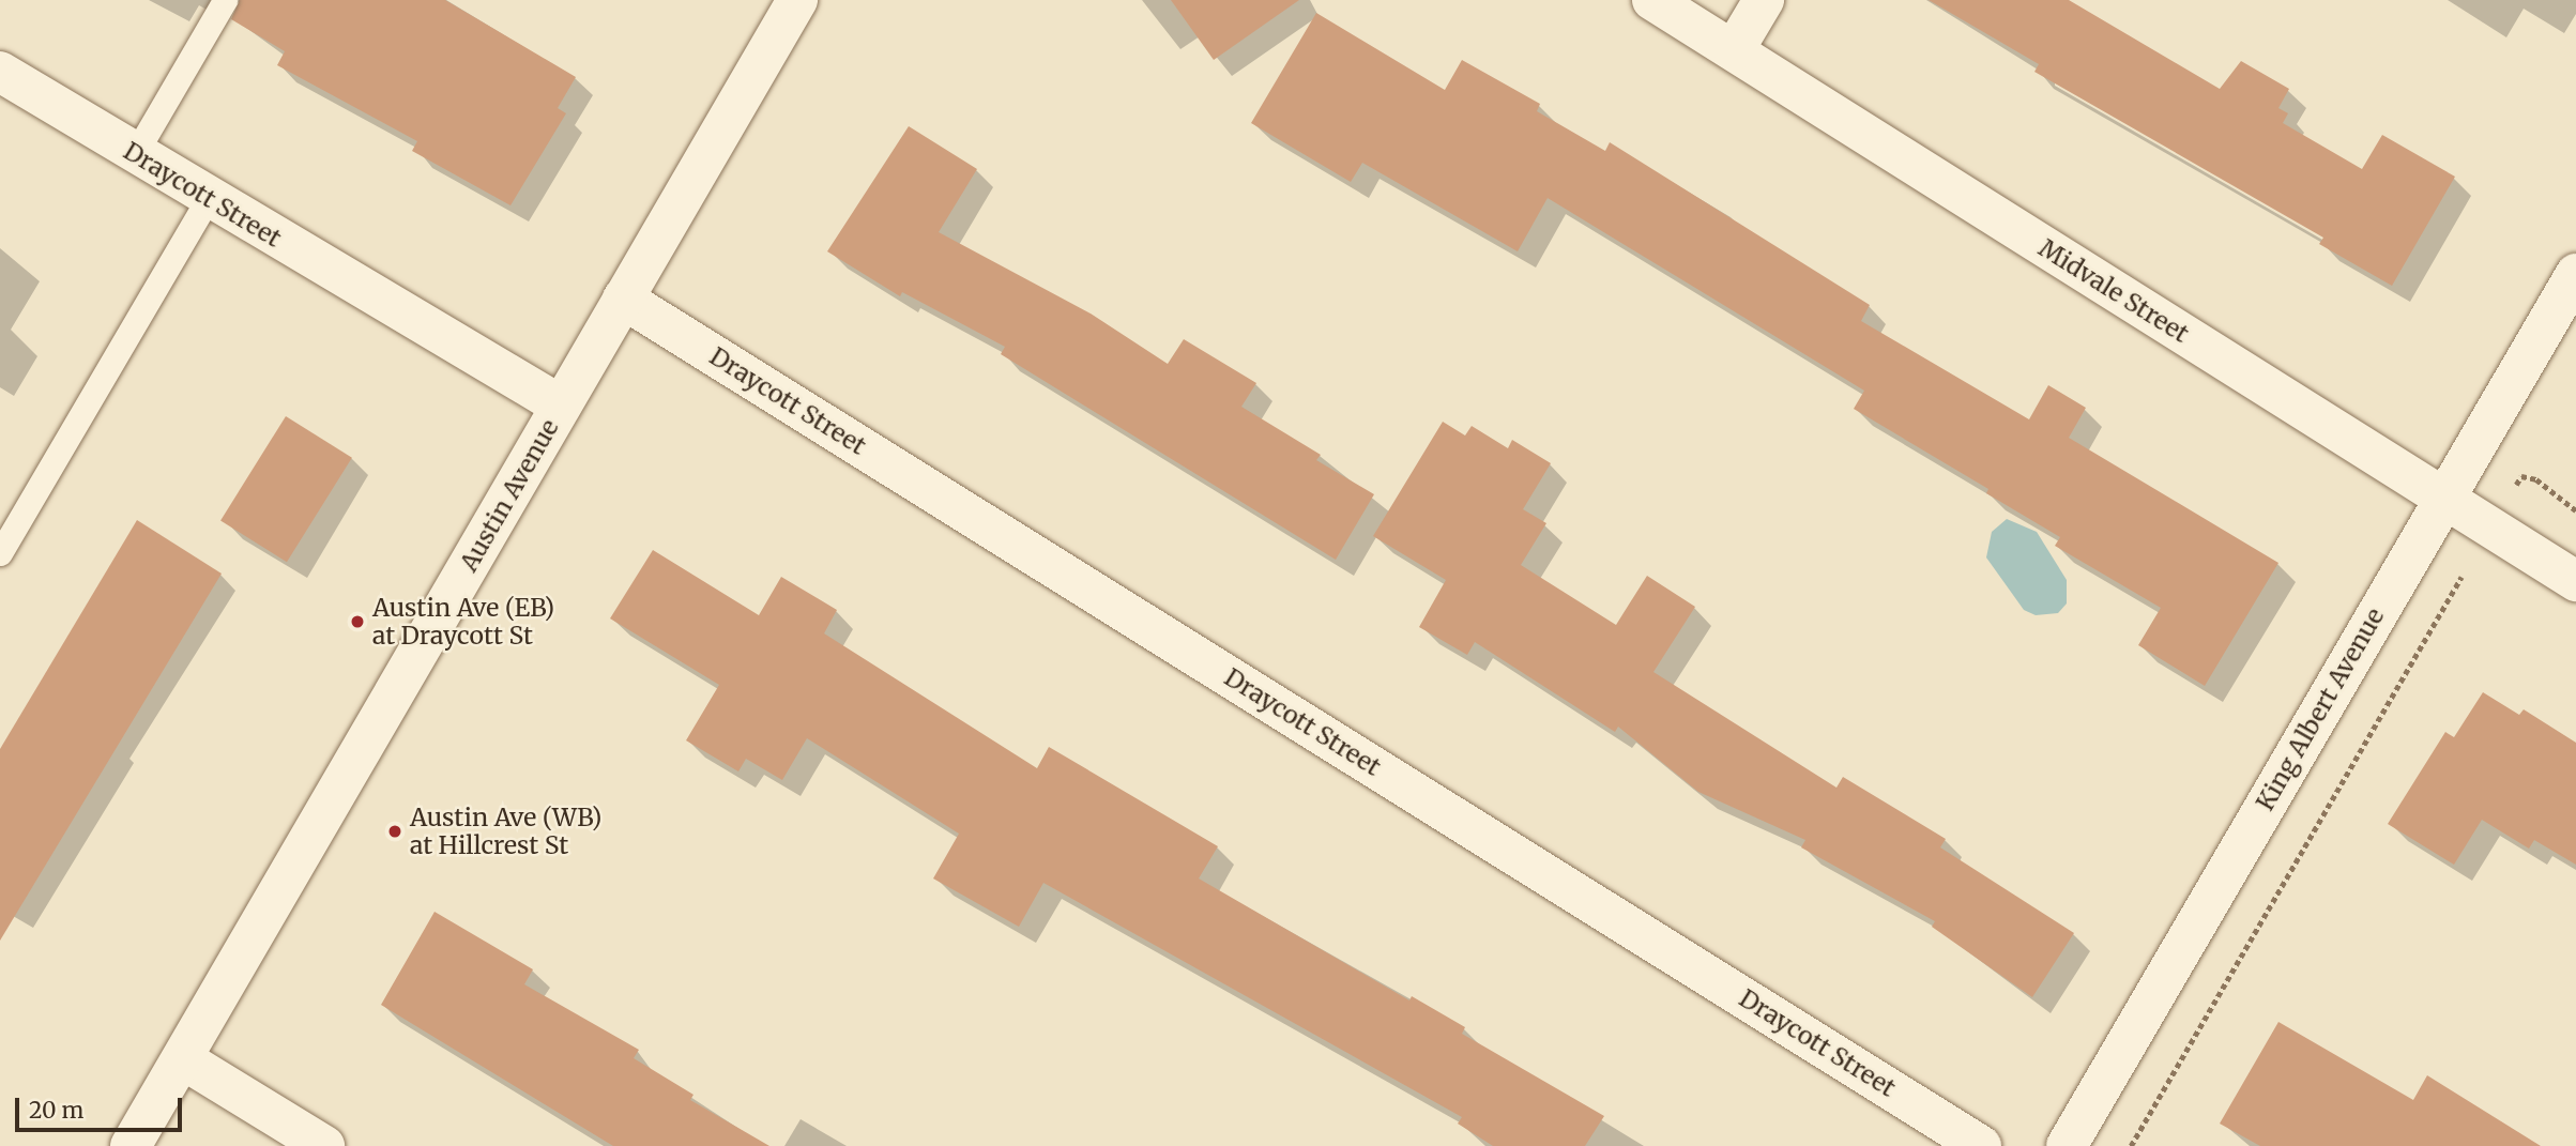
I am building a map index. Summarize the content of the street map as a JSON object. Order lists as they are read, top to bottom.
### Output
{
  "streets": {
    "street": [
      "Draycott Street",
      "Midvale Street",
      "Austin Avenue",
      "King Albert Avenue"
    ]
  },
  "crossings": [
    ["Draycott Street", "Austin Avenue"],
    ["Midvale Street", "King Albert Avenue"]
  ],
  "places": ["Austin Ave (EB) at Draycott St", "Austin Ave (WB) at Hillcrest St"],
  "scale_bar": "20 m"
}
